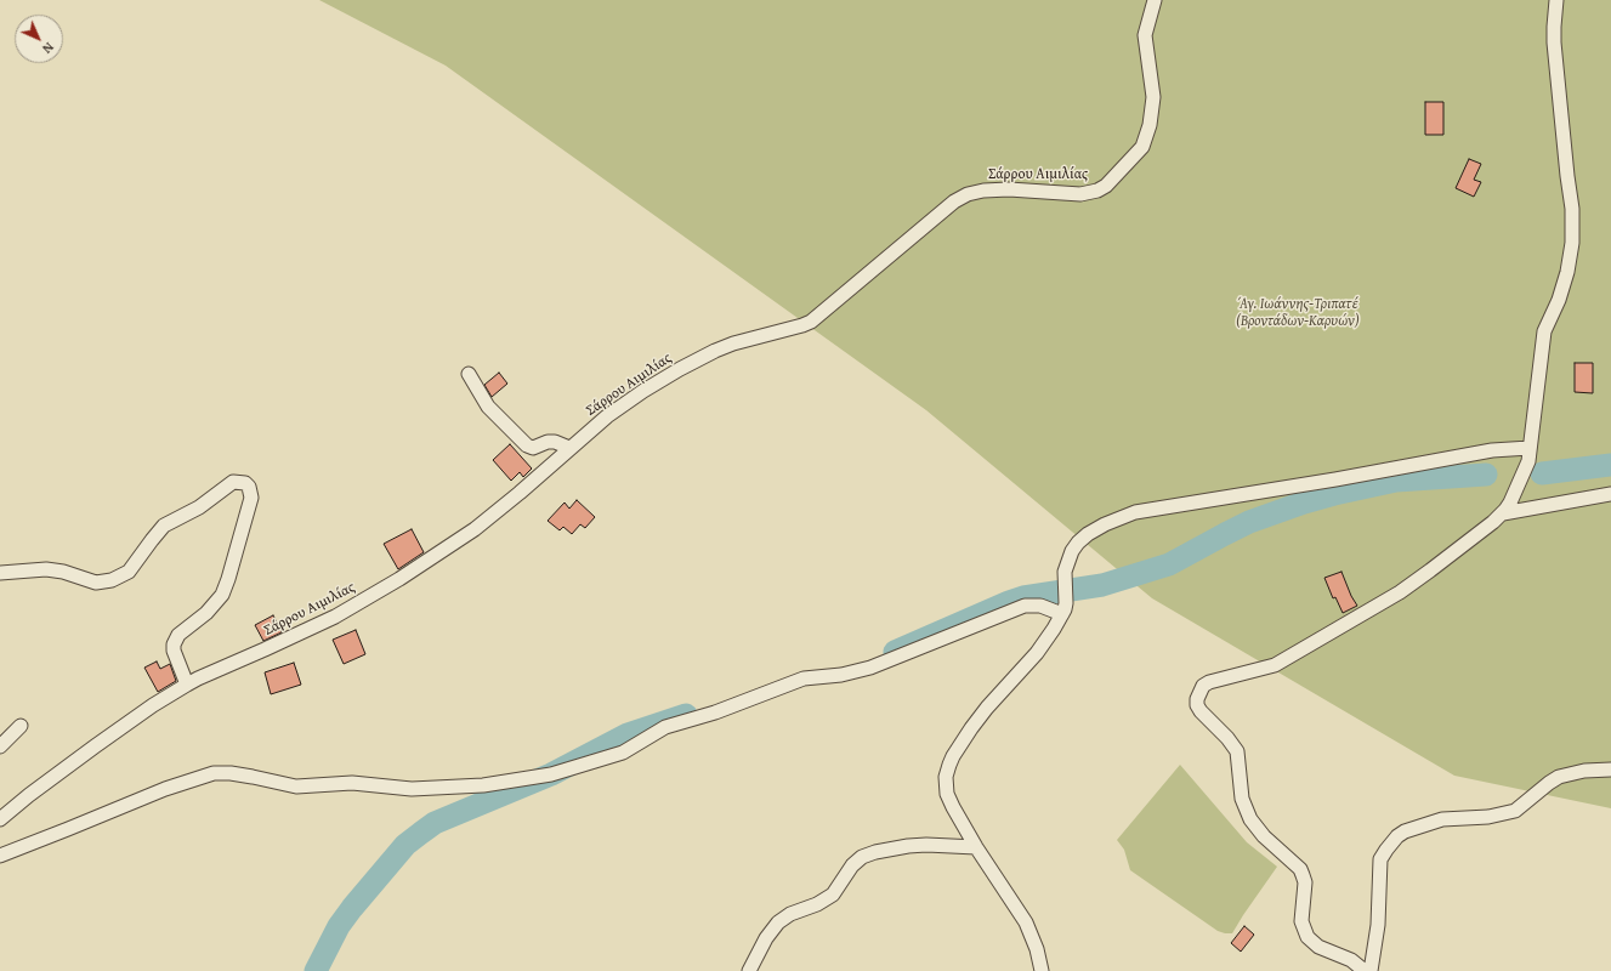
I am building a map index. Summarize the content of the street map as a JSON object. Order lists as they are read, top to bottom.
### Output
{
  "streets": {
    "street": ["Σάρρου Αιμιλίας"]
  },
  "parks": ["Άγ. Ιωάννης-Τριπατέ (Βροντάδων-Καρυών)"],
  "north": "bottom right"
}
